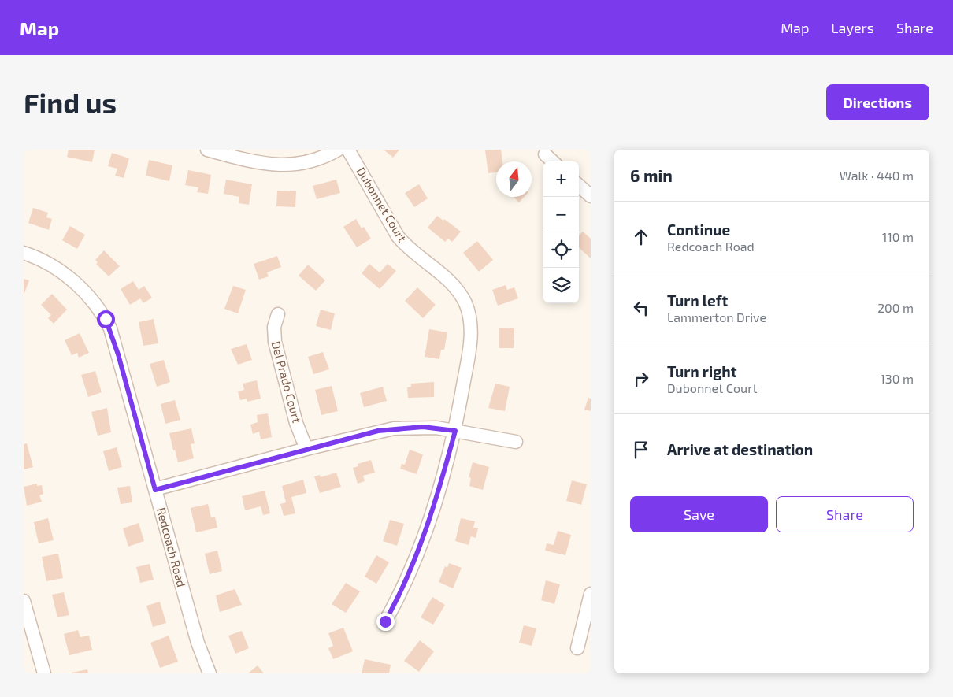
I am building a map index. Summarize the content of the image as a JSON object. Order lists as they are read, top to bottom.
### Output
{
  "streets": {
    "street": ["Dubonnet Court", "Del Prado Court", "Redcoach Road"]
  },
  "north": "top",
  "page": {
    "header": "Map",
    "nav": ["Map", "Layers", "Share"],
    "buttons": [
      "Directions",
      ["Save", "Share"]
    ],
    "title": "Find us",
    "heading": ["6 min", "Walk · 440 m"],
    "map_buttons": ["+", "−"],
    "list": [
      ["Continue", "Redcoach Road", "110 m"],
      ["Turn left", "Lammerton Drive", "200 m"],
      ["Turn right", "Dubonnet Court", "130 m"],
      "Arrive at destination"
    ]
  }
}
